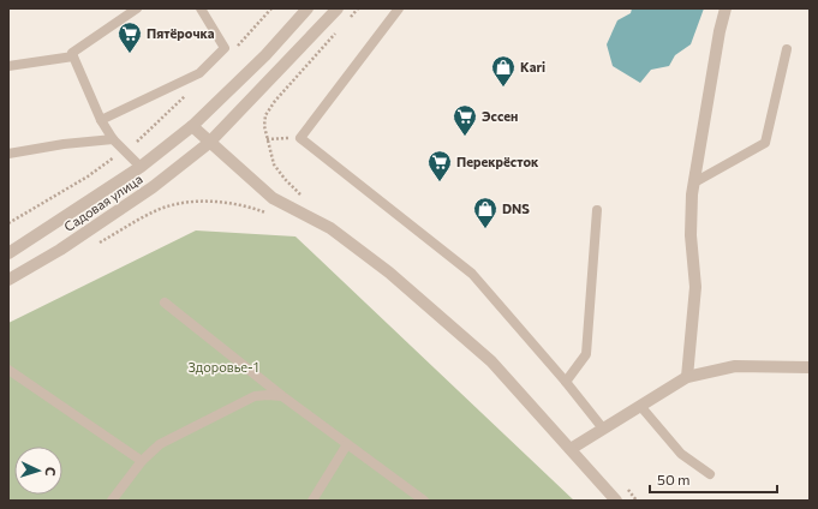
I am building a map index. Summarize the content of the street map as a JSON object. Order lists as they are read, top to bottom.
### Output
{
  "streets": {
    "street": ["Садовая улица"]
  },
  "parks": ["Здоровье-1"],
  "places": {
    "supermarket": ["Пятёрочка", "Эссен", "Перекрёсток"],
    "shop": ["Kari", "DNS"]
  },
  "scale_bar": "50 m",
  "north": "right"
}
